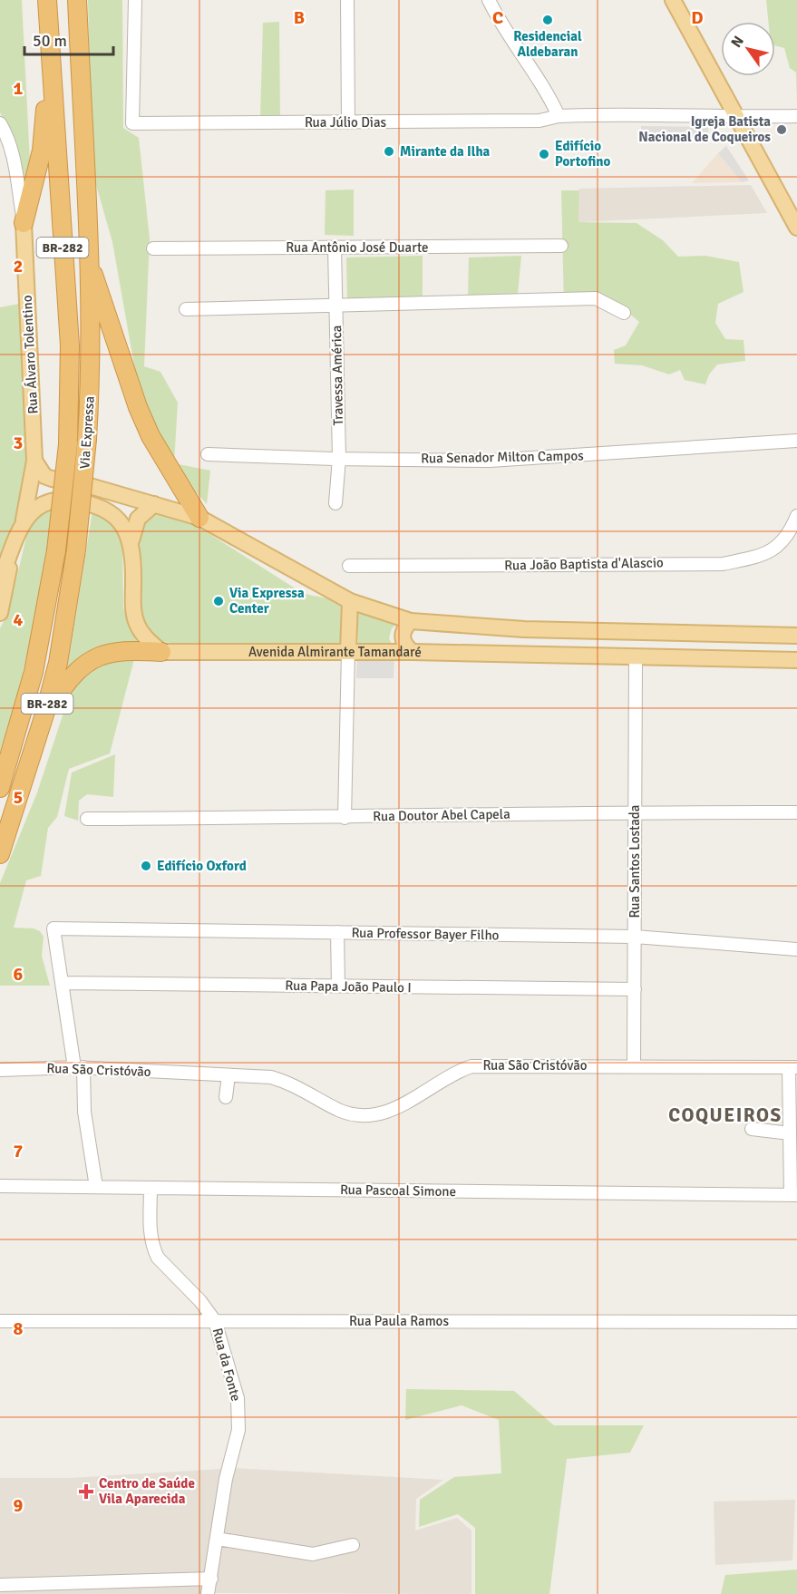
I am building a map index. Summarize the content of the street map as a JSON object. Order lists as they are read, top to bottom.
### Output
{
  "streets": {
    "highway": ["BR-282", "Via Expressa"],
    "main road": ["Rua Álvaro Tolentino", "Avenida Almirante Tamandaré"],
    "street": [
      "Rua Júlio Dias",
      "Rua Antônio José Duarte",
      "Travessa América",
      "Rua Senador Milton Campos",
      "Rua João Baptista d'Alascio",
      "Rua Doutor Abel Capela",
      "Rua Santos Lostada",
      "Rua Professor Bayer Filho",
      "Rua Papa João Paulo I",
      "Rua São Cristóvão",
      "Rua Pascoal Simone",
      "Rua Paula Ramos",
      "Rua da Fonte"
    ]
  },
  "crossings": [
    ["Rua Antônio José Duarte", "Travessa América"],
    ["Travessa América", "Rua Senador Milton Campos"],
    ["Avenida Almirante Tamandaré", "Rua Santos Lostada"],
    ["Rua Doutor Abel Capela", "Rua Santos Lostada"],
    ["Rua Santos Lostada", "Rua Professor Bayer Filho"],
    ["Rua Santos Lostada", "Rua Papa João Paulo I"],
    ["Rua Santos Lostada", "Rua São Cristóvão"],
    ["Rua Professor Bayer Filho", "Rua Papa João Paulo I"],
    ["Rua Pascoal Simone", "Rua da Fonte"],
    ["Rua Paula Ramos", "Rua da Fonte"]
  ],
  "districts": ["COQUEIROS"],
  "places": {
    "other": [
      "Residencial Aldebaran",
      "Igreja Batista Nacional de Coqueiros",
      "Mirante da Ilha",
      "Edifício Portofino",
      "Via Expressa Center",
      "Edifício Oxford"
    ],
    "health": ["Centro de Saúde Vila Aparecida"]
  },
  "scale_bar": "50 m",
  "north": "top left",
  "grid": {
    "columns": ["B", "C", "D"],
    "rows": [
      "1",
      "2",
      "3",
      "4",
      "5",
      "6",
      "7",
      "8",
      "9"
    ]
  }
}
